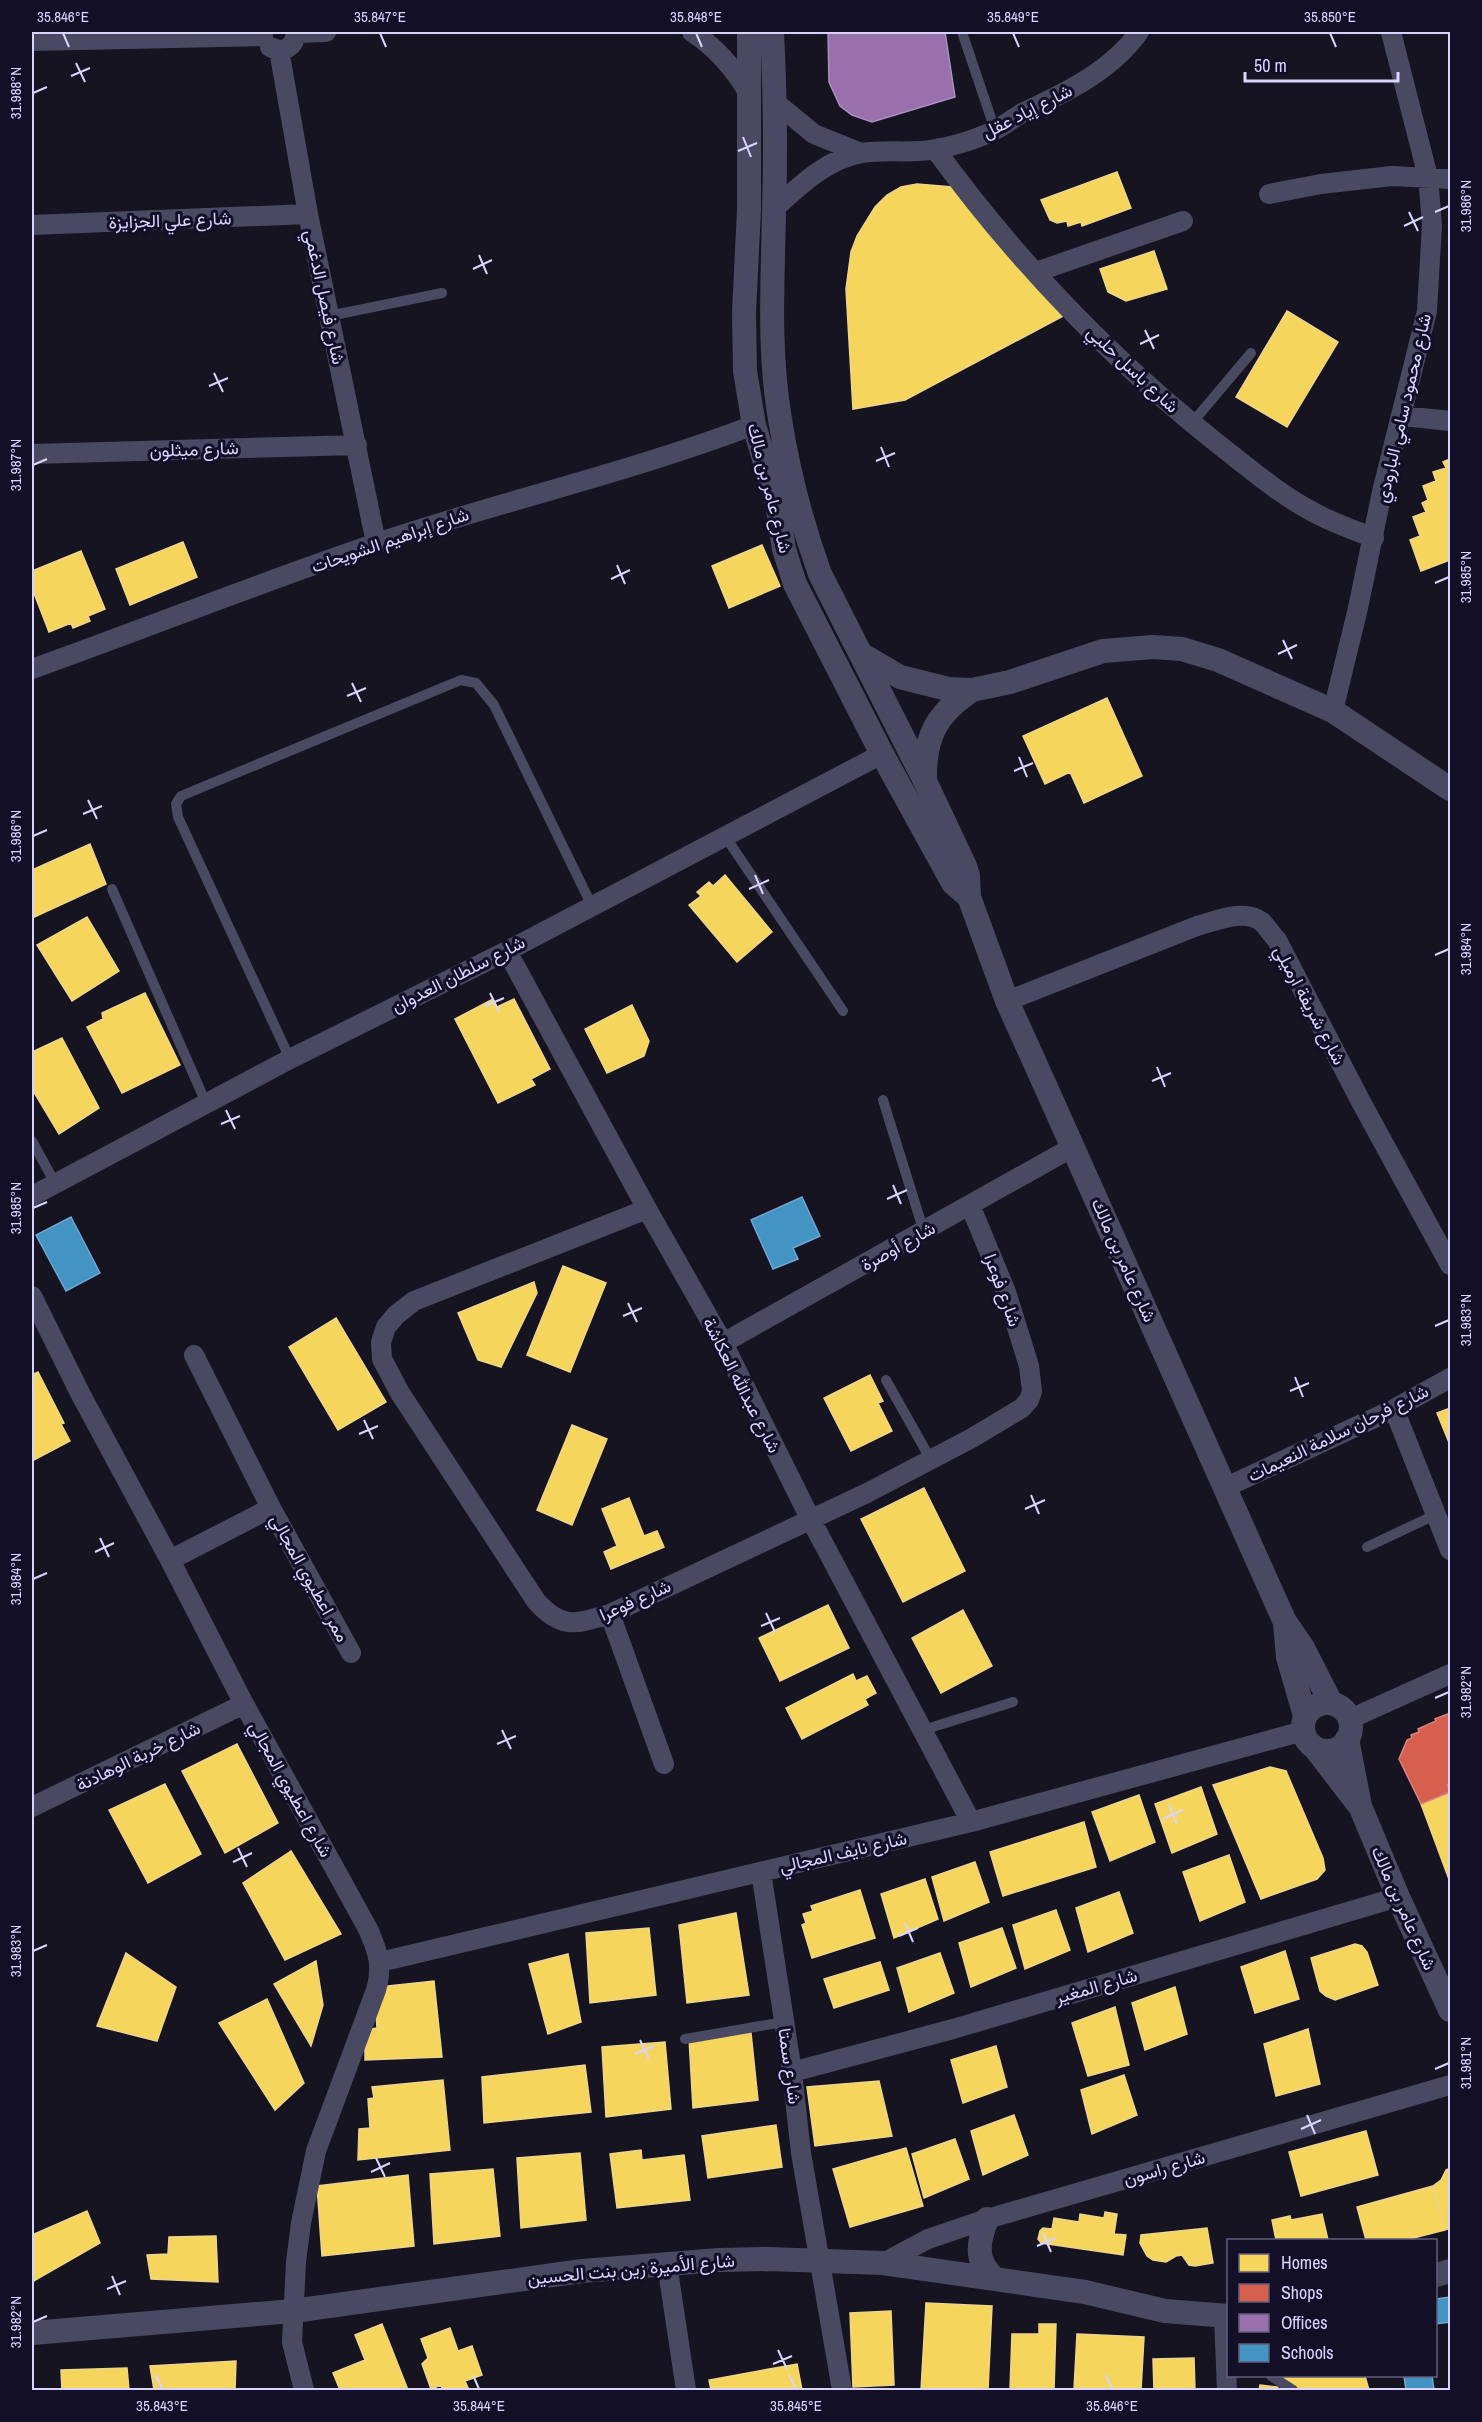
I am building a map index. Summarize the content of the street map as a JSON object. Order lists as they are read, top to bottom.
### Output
{
  "streets": {
    "street": [
      "شارع إياد عقل",
      "شارع علي الجزايزة",
      "شارع فيصل الدغمي",
      "شارع باسل حلبي",
      "شارع محمود سامي البارودي",
      "شارع ميثلون",
      "شارع عامر بن مالك",
      "شارع إبراهيم الشويحات",
      "شارع سلطان العدوان",
      "شارع شريفة ارميلي",
      "شارع أوصرة",
      "شارع فوعرا",
      "شارع عبدالله العكاشة",
      "شارع فرحان سلامة النعيمات",
      "ممر اعطيوي المجالي",
      "شارع خربة الوهادنة",
      "شارع اعطيوي المجالي",
      "شارع نايف المجالي",
      "شارع المغير",
      "شارع سمتا",
      "شارع راسون",
      "شارع الأميرة زين بنت الحسين"
    ]
  },
  "crossings": [
    ["شارع إياد عقل", "شارع باسل حلبي"],
    ["شارع إياد عقل", "شارع عامر بن مالك"],
    ["شارع علي الجزايزة", "شارع فيصل الدغمي"],
    ["شارع فيصل الدغمي", "شارع ميثلون"],
    ["شارع فيصل الدغمي", "شارع إبراهيم الشويحات"],
    ["شارع باسل حلبي", "شارع محمود سامي البارودي"],
    ["شارع عامر بن مالك", "شارع إبراهيم الشويحات"],
    ["شارع عامر بن مالك", "شارع سلطان العدوان"],
    ["شارع عامر بن مالك", "شارع شريفة ارميلي"],
    ["شارع عامر بن مالك", "شارع أوصرة"],
    ["شارع عامر بن مالك", "شارع فرحان سلامة النعيمات"],
    ["شارع عامر بن مالك", "شارع نايف المجالي"],
    ["شارع عامر بن مالك", "شارع المغير"],
    ["شارع سلطان العدوان", "شارع عبدالله العكاشة"],
    ["شارع أوصرة", "شارع فوعرا"],
    ["شارع أوصرة", "شارع عبدالله العكاشة"],
    ["شارع فوعرا", "شارع عبدالله العكاشة"],
    ["شارع عبدالله العكاشة", "شارع نايف المجالي"],
    ["ممر اعطيوي المجالي", "شارع اعطيوي المجالي"],
    ["شارع خربة الوهادنة", "شارع اعطيوي المجالي"],
    ["شارع اعطيوي المجالي", "شارع نايف المجالي"],
    ["شارع اعطيوي المجالي", "شارع الأميرة زين بنت الحسين"],
    ["شارع نايف المجالي", "شارع سمتا"],
    ["شارع المغير", "شارع سمتا"],
    ["شارع سمتا", "شارع الأميرة زين بنت الحسين"],
    ["شارع راسون", "شارع الأميرة زين بنت الحسين"]
  ],
  "legend": [
    "Homes",
    "Shops",
    "Offices",
    "Schools"
  ],
  "scale_bar": "50 m",
  "coordinates": [
    "35.846°E",
    "35.847°E",
    "35.848°E",
    "35.849°E",
    "35.850°E",
    "31.988°N",
    "31.986°N",
    "31.987°N",
    "31.985°N",
    "31.984°N",
    "31.983°N",
    "31.982°N",
    "31.981°N",
    "35.843°E",
    "35.844°E",
    "35.845°E"
  ]
}
